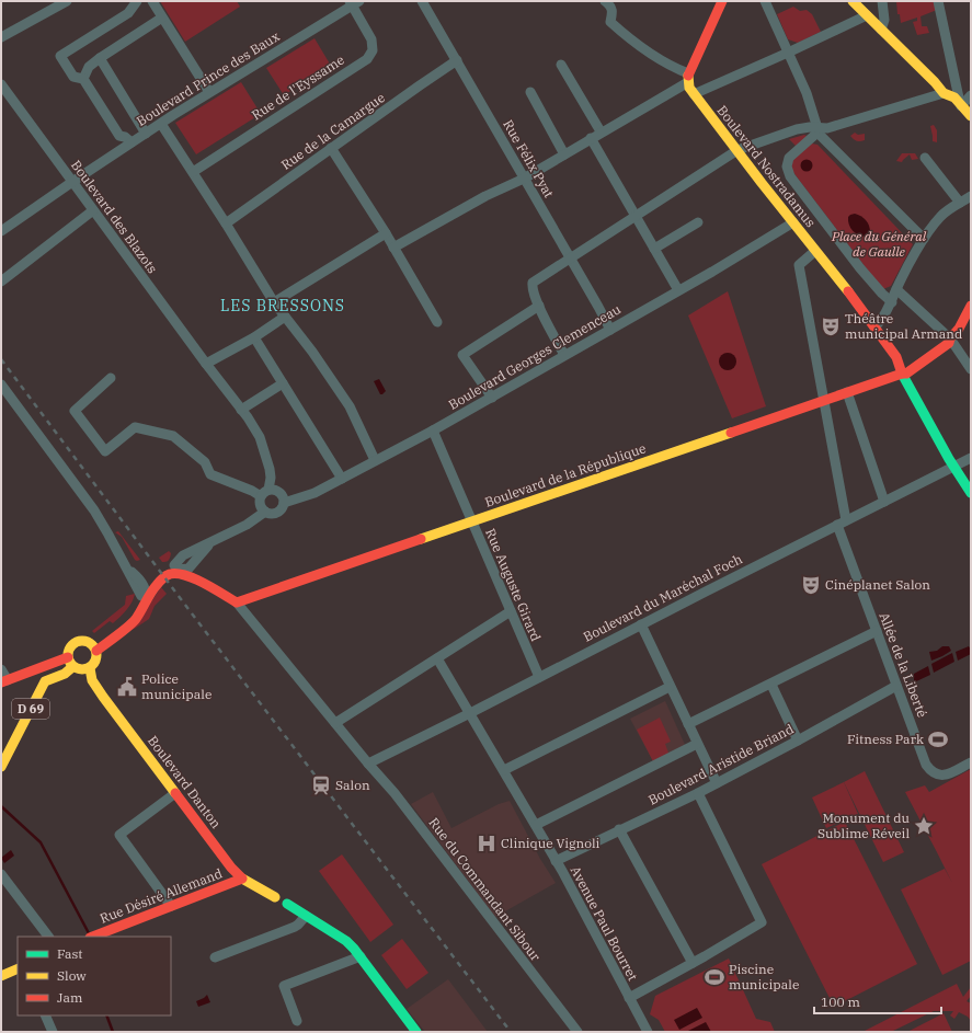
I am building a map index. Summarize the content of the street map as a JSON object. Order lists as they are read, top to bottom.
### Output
{
  "streets": {
    "main road": [
      "Boulevard Nostradamus",
      "Boulevard de la République",
      "D 69",
      "Boulevard Danton",
      "Rue Désiré Allemand"
    ],
    "street": [
      "Boulevard Prince des Baux",
      "Rue de l'Eyssame",
      "Rue de la Camargue",
      "Rue Félix Pyat",
      "Boulevard des Blazots",
      "Boulevard Georges Clemenceau",
      "Rue Auguste Girard",
      "Boulevard du Maréchal Foch",
      "Allée de la Liberté",
      "Boulevard Aristide Briand",
      "Rue du Commandant Sibour",
      "Avenue Paul Bourret"
    ]
  },
  "crossings": [
    ["Boulevard Prince des Baux", "Rue de l'Eyssame"],
    ["Boulevard Prince des Baux", "Boulevard des Blazots"],
    ["Rue de la Camargue", "Rue Félix Pyat"],
    ["Rue Félix Pyat", "Boulevard Georges Clemenceau"],
    ["Boulevard Nostradamus", "Boulevard Georges Clemenceau"],
    ["Boulevard Nostradamus", "Boulevard de la République"],
    ["Boulevard Nostradamus", "Boulevard du Maréchal Foch"],
    ["Boulevard Nostradamus", "Allée de la Liberté"],
    ["Boulevard des Blazots", "Boulevard Georges Clemenceau"],
    ["Boulevard Georges Clemenceau", "Rue Auguste Girard"],
    ["Boulevard de la République", "Rue Auguste Girard"],
    ["Boulevard de la République", "Allée de la Liberté"],
    ["Boulevard de la République", "Rue du Commandant Sibour"],
    ["Rue Auguste Girard", "Boulevard du Maréchal Foch"],
    ["Boulevard du Maréchal Foch", "Allée de la Liberté"],
    ["Boulevard du Maréchal Foch", "Rue du Commandant Sibour"],
    ["Boulevard du Maréchal Foch", "Avenue Paul Bourret"],
    ["Allée de la Liberté", "Boulevard Aristide Briand"],
    ["D 69", "Boulevard Danton"],
    ["Boulevard Aristide Briand", "Avenue Paul Bourret"],
    ["Boulevard Danton", "Rue Désiré Allemand"]
  ],
  "districts": ["LES BRESSONS"],
  "parks": ["Place du Général de Gaulle"],
  "places": {
    "theatre": ["Théâtre municipal Armand", "Cinéplanet Salon"],
    "public building": ["Police municipale"],
    "sports": ["Fitness Park", "Piscine municipale"],
    "station": ["Salon"],
    "place": ["Monument du Sublime Réveil"],
    "hospital": ["Clinique Vignoli"]
  },
  "legend": ["Fast", "Slow", "Jam"],
  "scale_bar": "100 m"
}
